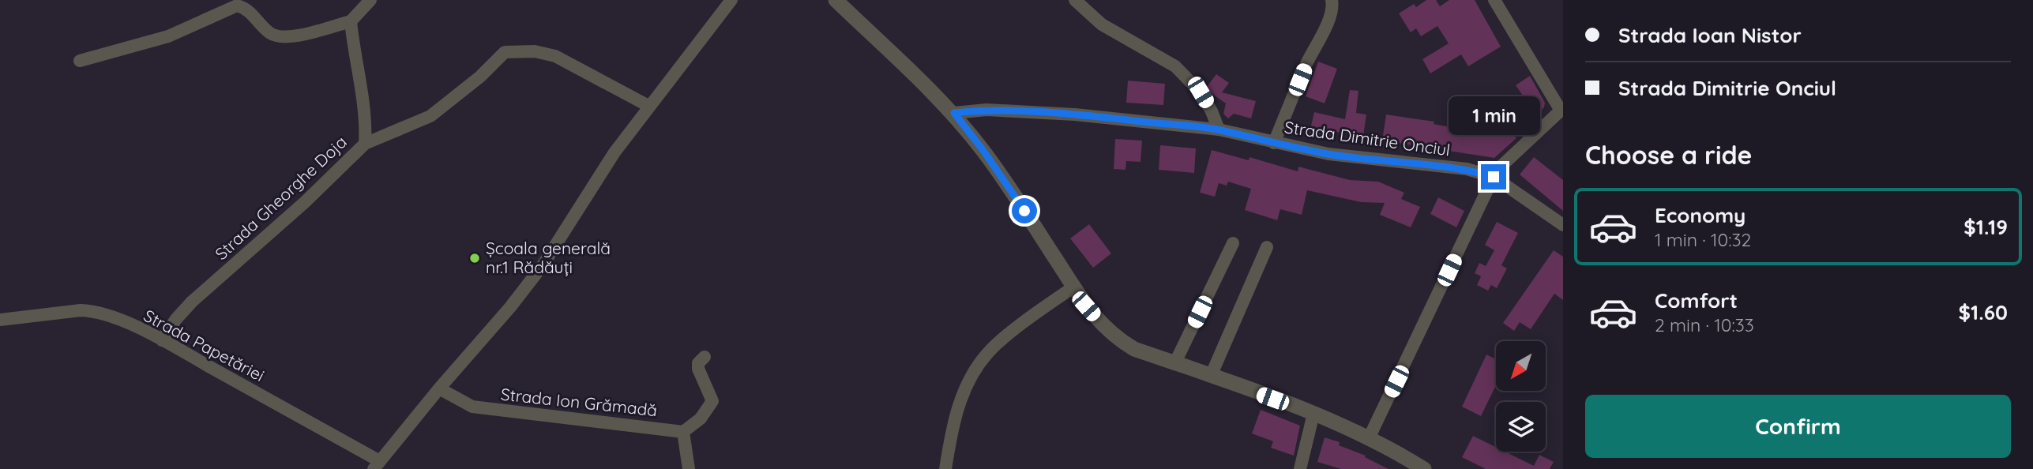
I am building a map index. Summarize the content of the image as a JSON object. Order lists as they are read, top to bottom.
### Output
{
  "streets": {
    "street": [
      "Strada Dimitrie Onciul",
      "Strada Gheorghe Doja",
      "Strada Papetăriei",
      "Strada Ion Grămadă"
    ]
  },
  "crossings": [
    ["Strada Gheorghe Doja", "Strada Papetăriei"]
  ],
  "places": ["Școala generală nr.1 Rădăuți"],
  "north": "bottom left",
  "page": {
    "banner": ["Strada Ioan Nistor", "Strada Dimitrie Onciul"],
    "bubble": "1 min",
    "heading": "Choose a ride",
    "list": [
      {
        "name": "Economy",
        "note": "1 min · 10:32",
        "value": "$1.19"
      },
      {
        "name": "Comfort",
        "note": "2 min · 10:33",
        "value": "$1.60"
      }
    ],
    "buttons": "Confirm"
  }
}
